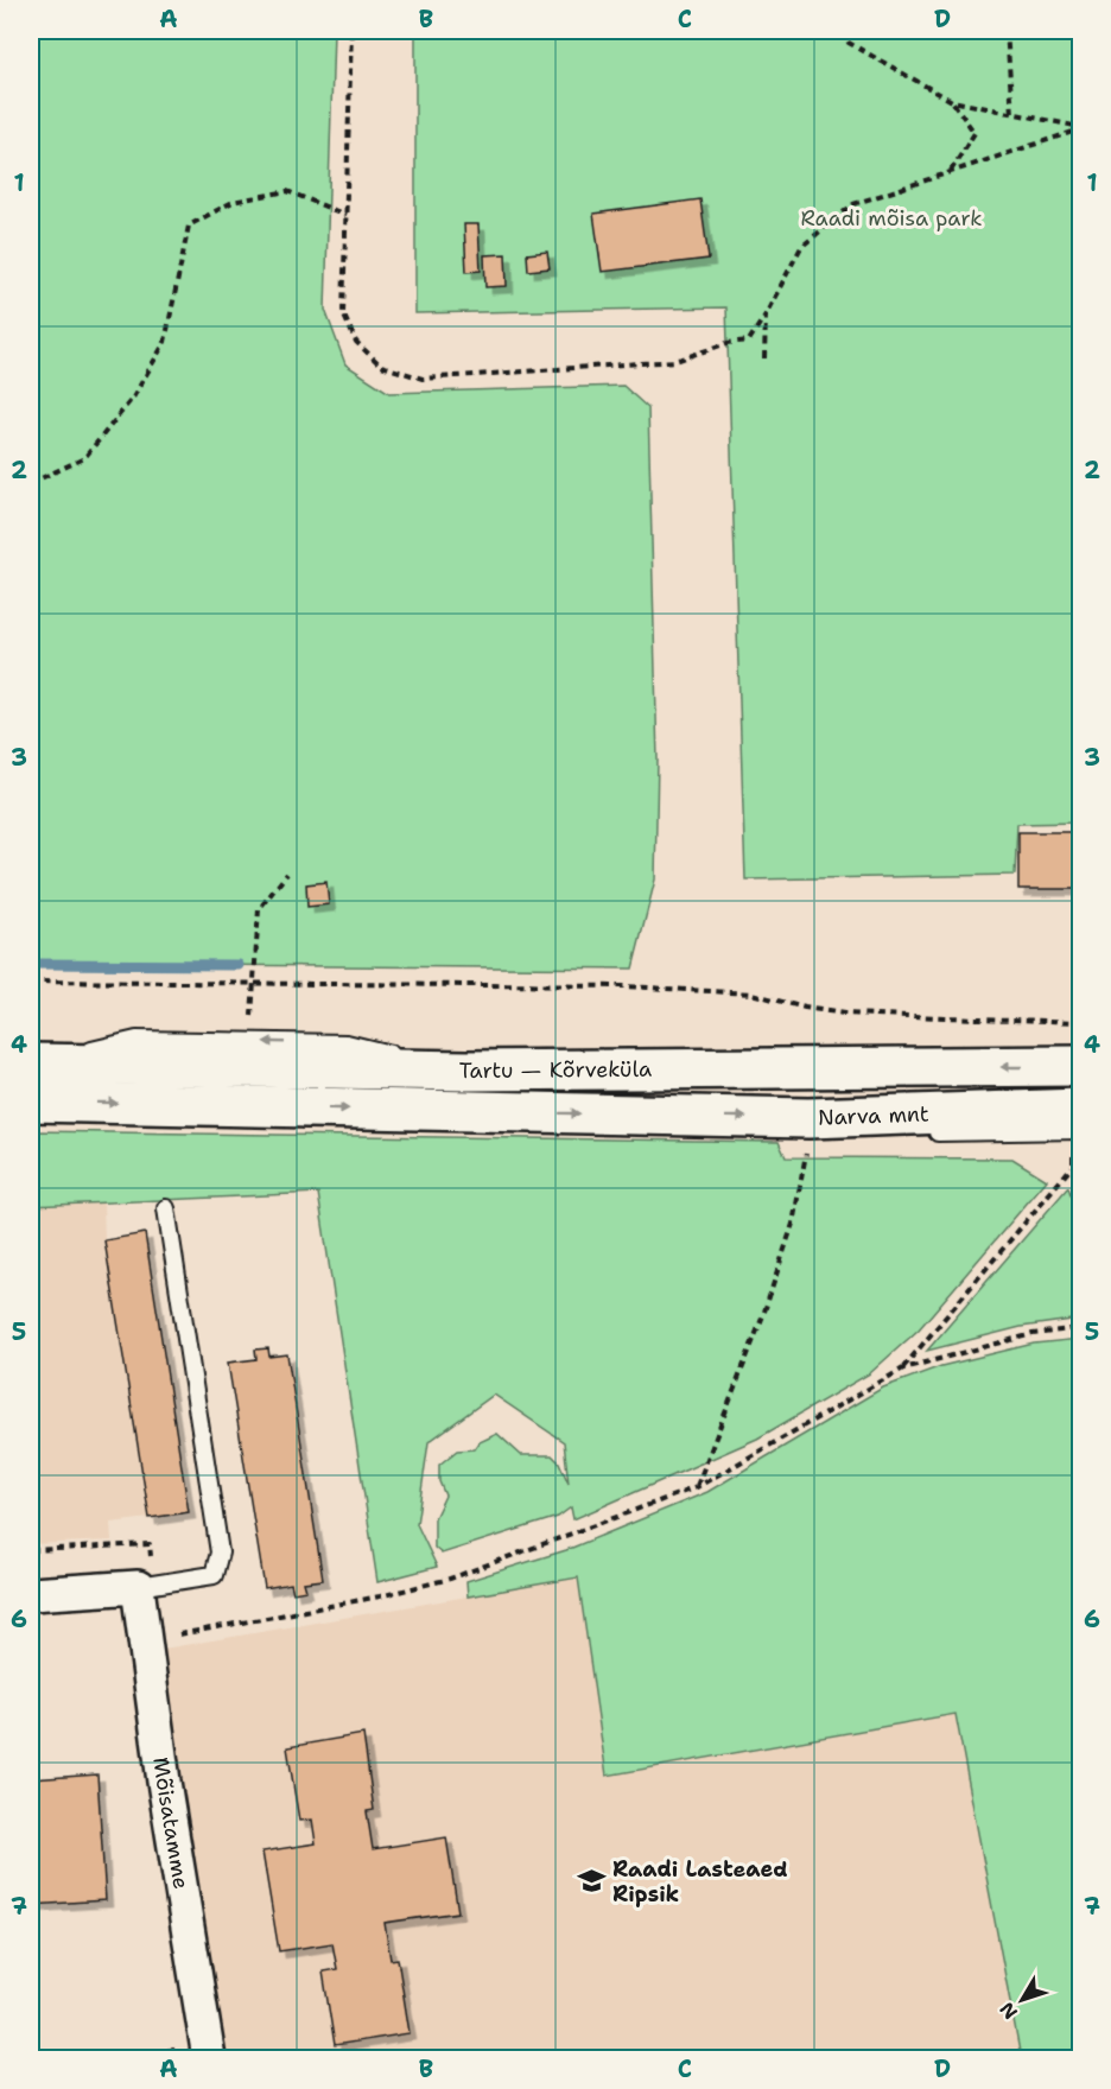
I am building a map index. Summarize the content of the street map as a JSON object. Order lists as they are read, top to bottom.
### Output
{
  "streets": {
    "main road": ["Tartu — Kõrveküla", "Narva mnt"],
    "street": ["Mõisatamme"]
  },
  "crossings": [
    ["Tartu — Kõrveküla", "Narva mnt"]
  ],
  "parks": ["Raadi mõisa park"],
  "places": {
    "school or university": ["Raadi Lasteaed Ripsik"]
  },
  "north": "bottom left",
  "grid": {
    "columns": [
      "A",
      "B",
      "C",
      "D"
    ],
    "rows": [
      "1",
      "2",
      "3",
      "4",
      "5",
      "6",
      "7"
    ]
  }
}
